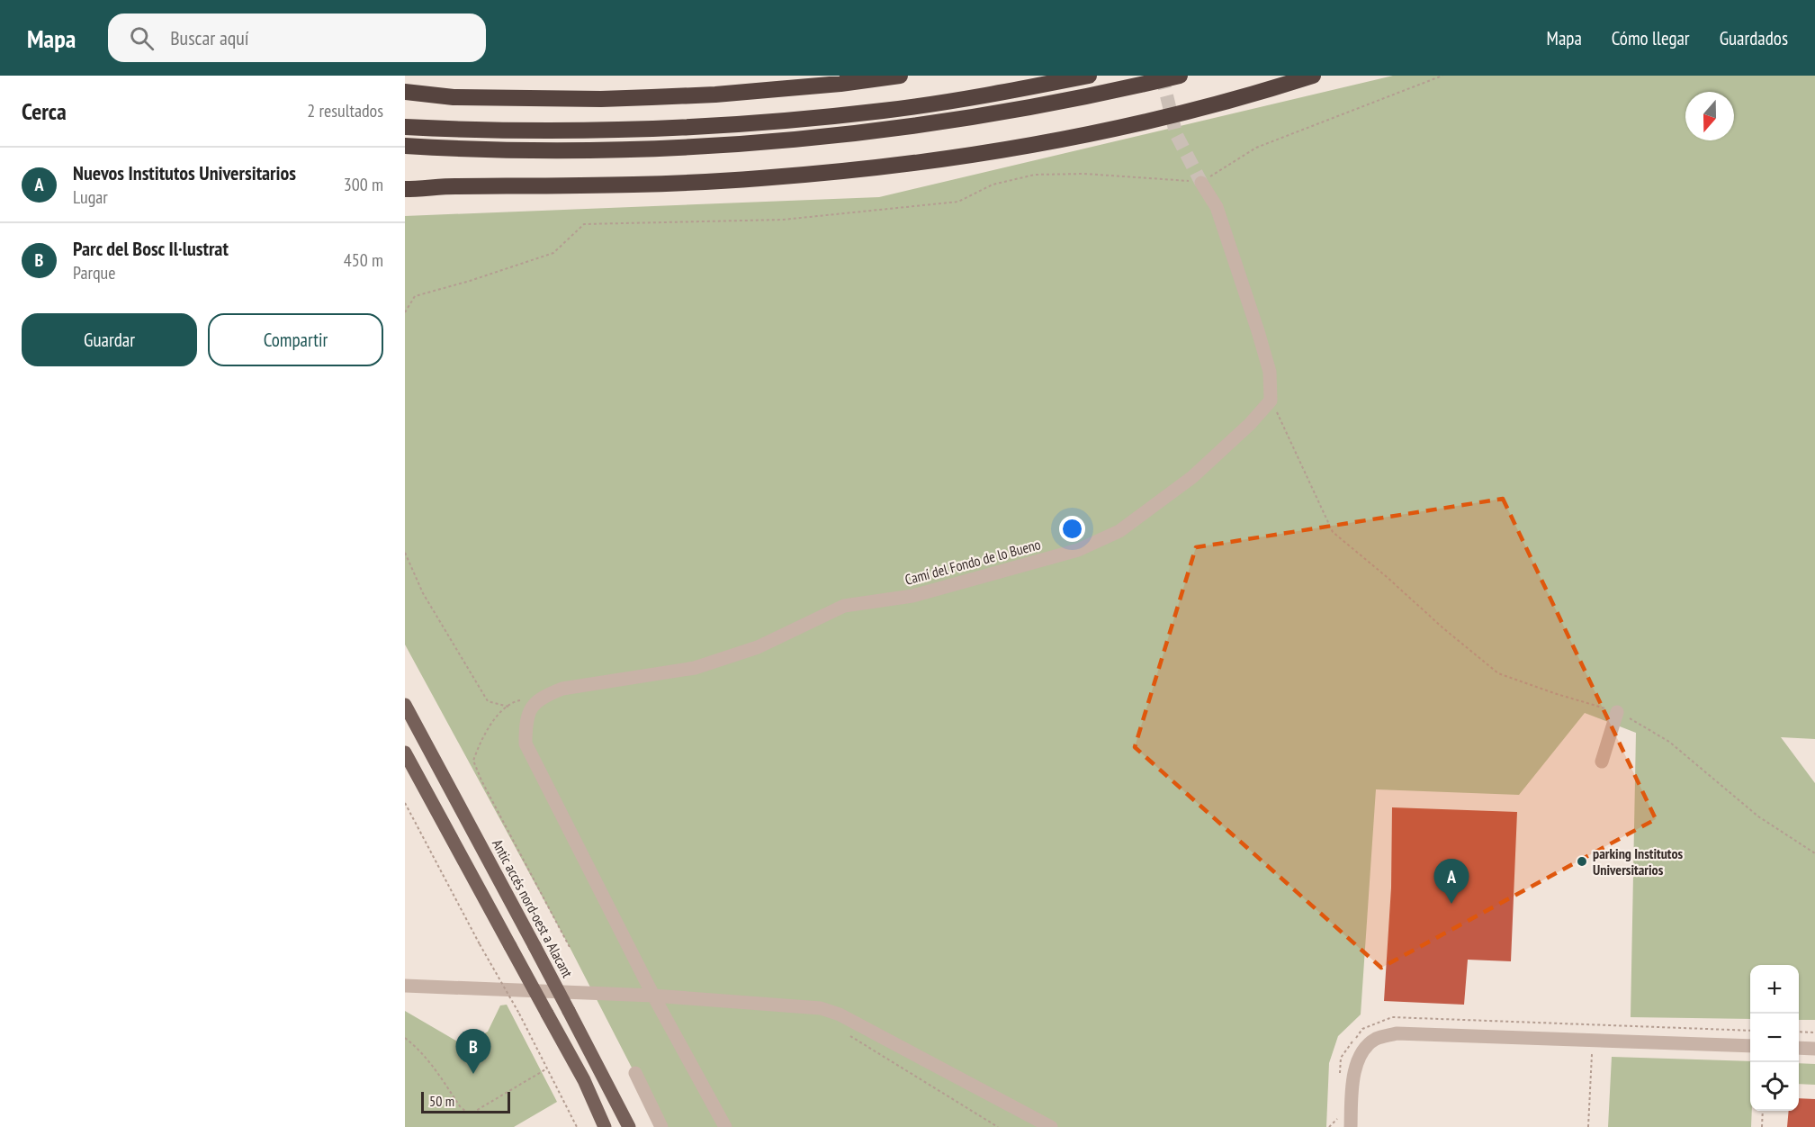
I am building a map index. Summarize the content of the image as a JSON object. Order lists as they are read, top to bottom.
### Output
{
  "streets": {
    "main road": ["Antic accés nord-oest a Alacant"],
    "street": ["Camí del Fondo de lo Bueno"]
  },
  "places": ["parking Institutos Universitarios"],
  "scale_bar": "50 m",
  "north": "bottom",
  "page": {
    "header": "Mapa",
    "search": "Buscar aquí",
    "nav": ["Mapa", "Cómo llegar", "Guardados"],
    "heading": ["Cerca", "2 resultados"],
    "list": [
      {
        "mark": "A",
        "name": "Nuevos Institutos Universitarios",
        "note": "Lugar",
        "value": "300 m"
      },
      {
        "mark": "B",
        "name": "Parc del Bosc Il·lustrat",
        "note": "Parque",
        "value": "450 m"
      }
    ],
    "buttons": ["Guardar", "Compartir"],
    "pins": ["A", "B"],
    "map_buttons": ["+", "−"],
    "scale": "50 m"
  }
}
